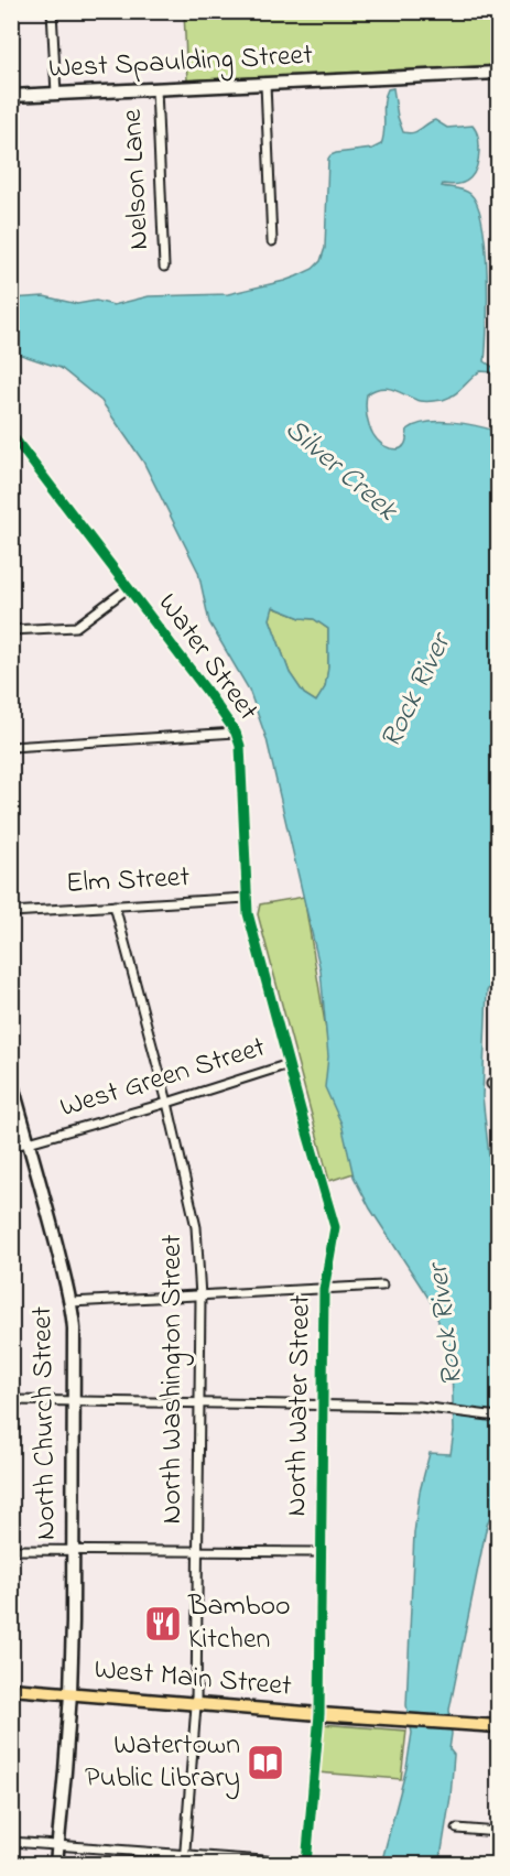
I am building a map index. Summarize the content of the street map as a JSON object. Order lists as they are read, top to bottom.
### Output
{
  "streets": {
    "main road": ["West Spaulding Street", "North Church Street", "West Main Street"],
    "street": [
      "Nelson Lane",
      "Water Street",
      "Elm Street",
      "West Green Street",
      "North Washington Street",
      "North Water Street"
    ]
  },
  "crossings": [
    ["West Spaulding Street", "Nelson Lane"],
    ["Water Street", "Elm Street"],
    ["Water Street", "West Green Street"],
    ["Water Street", "North Water Street"],
    ["Elm Street", "North Washington Street"],
    ["West Green Street", "North Washington Street"],
    ["West Green Street", "North Water Street"],
    ["West Green Street", "North Church Street"],
    ["North Washington Street", "West Main Street"],
    ["North Water Street", "West Main Street"],
    ["North Church Street", "West Main Street"]
  ],
  "water": ["Silver Creek", "Rock River"],
  "places": {
    "restaurant": ["Bamboo Kitchen"],
    "library": ["Watertown Public Library"]
  }
}
